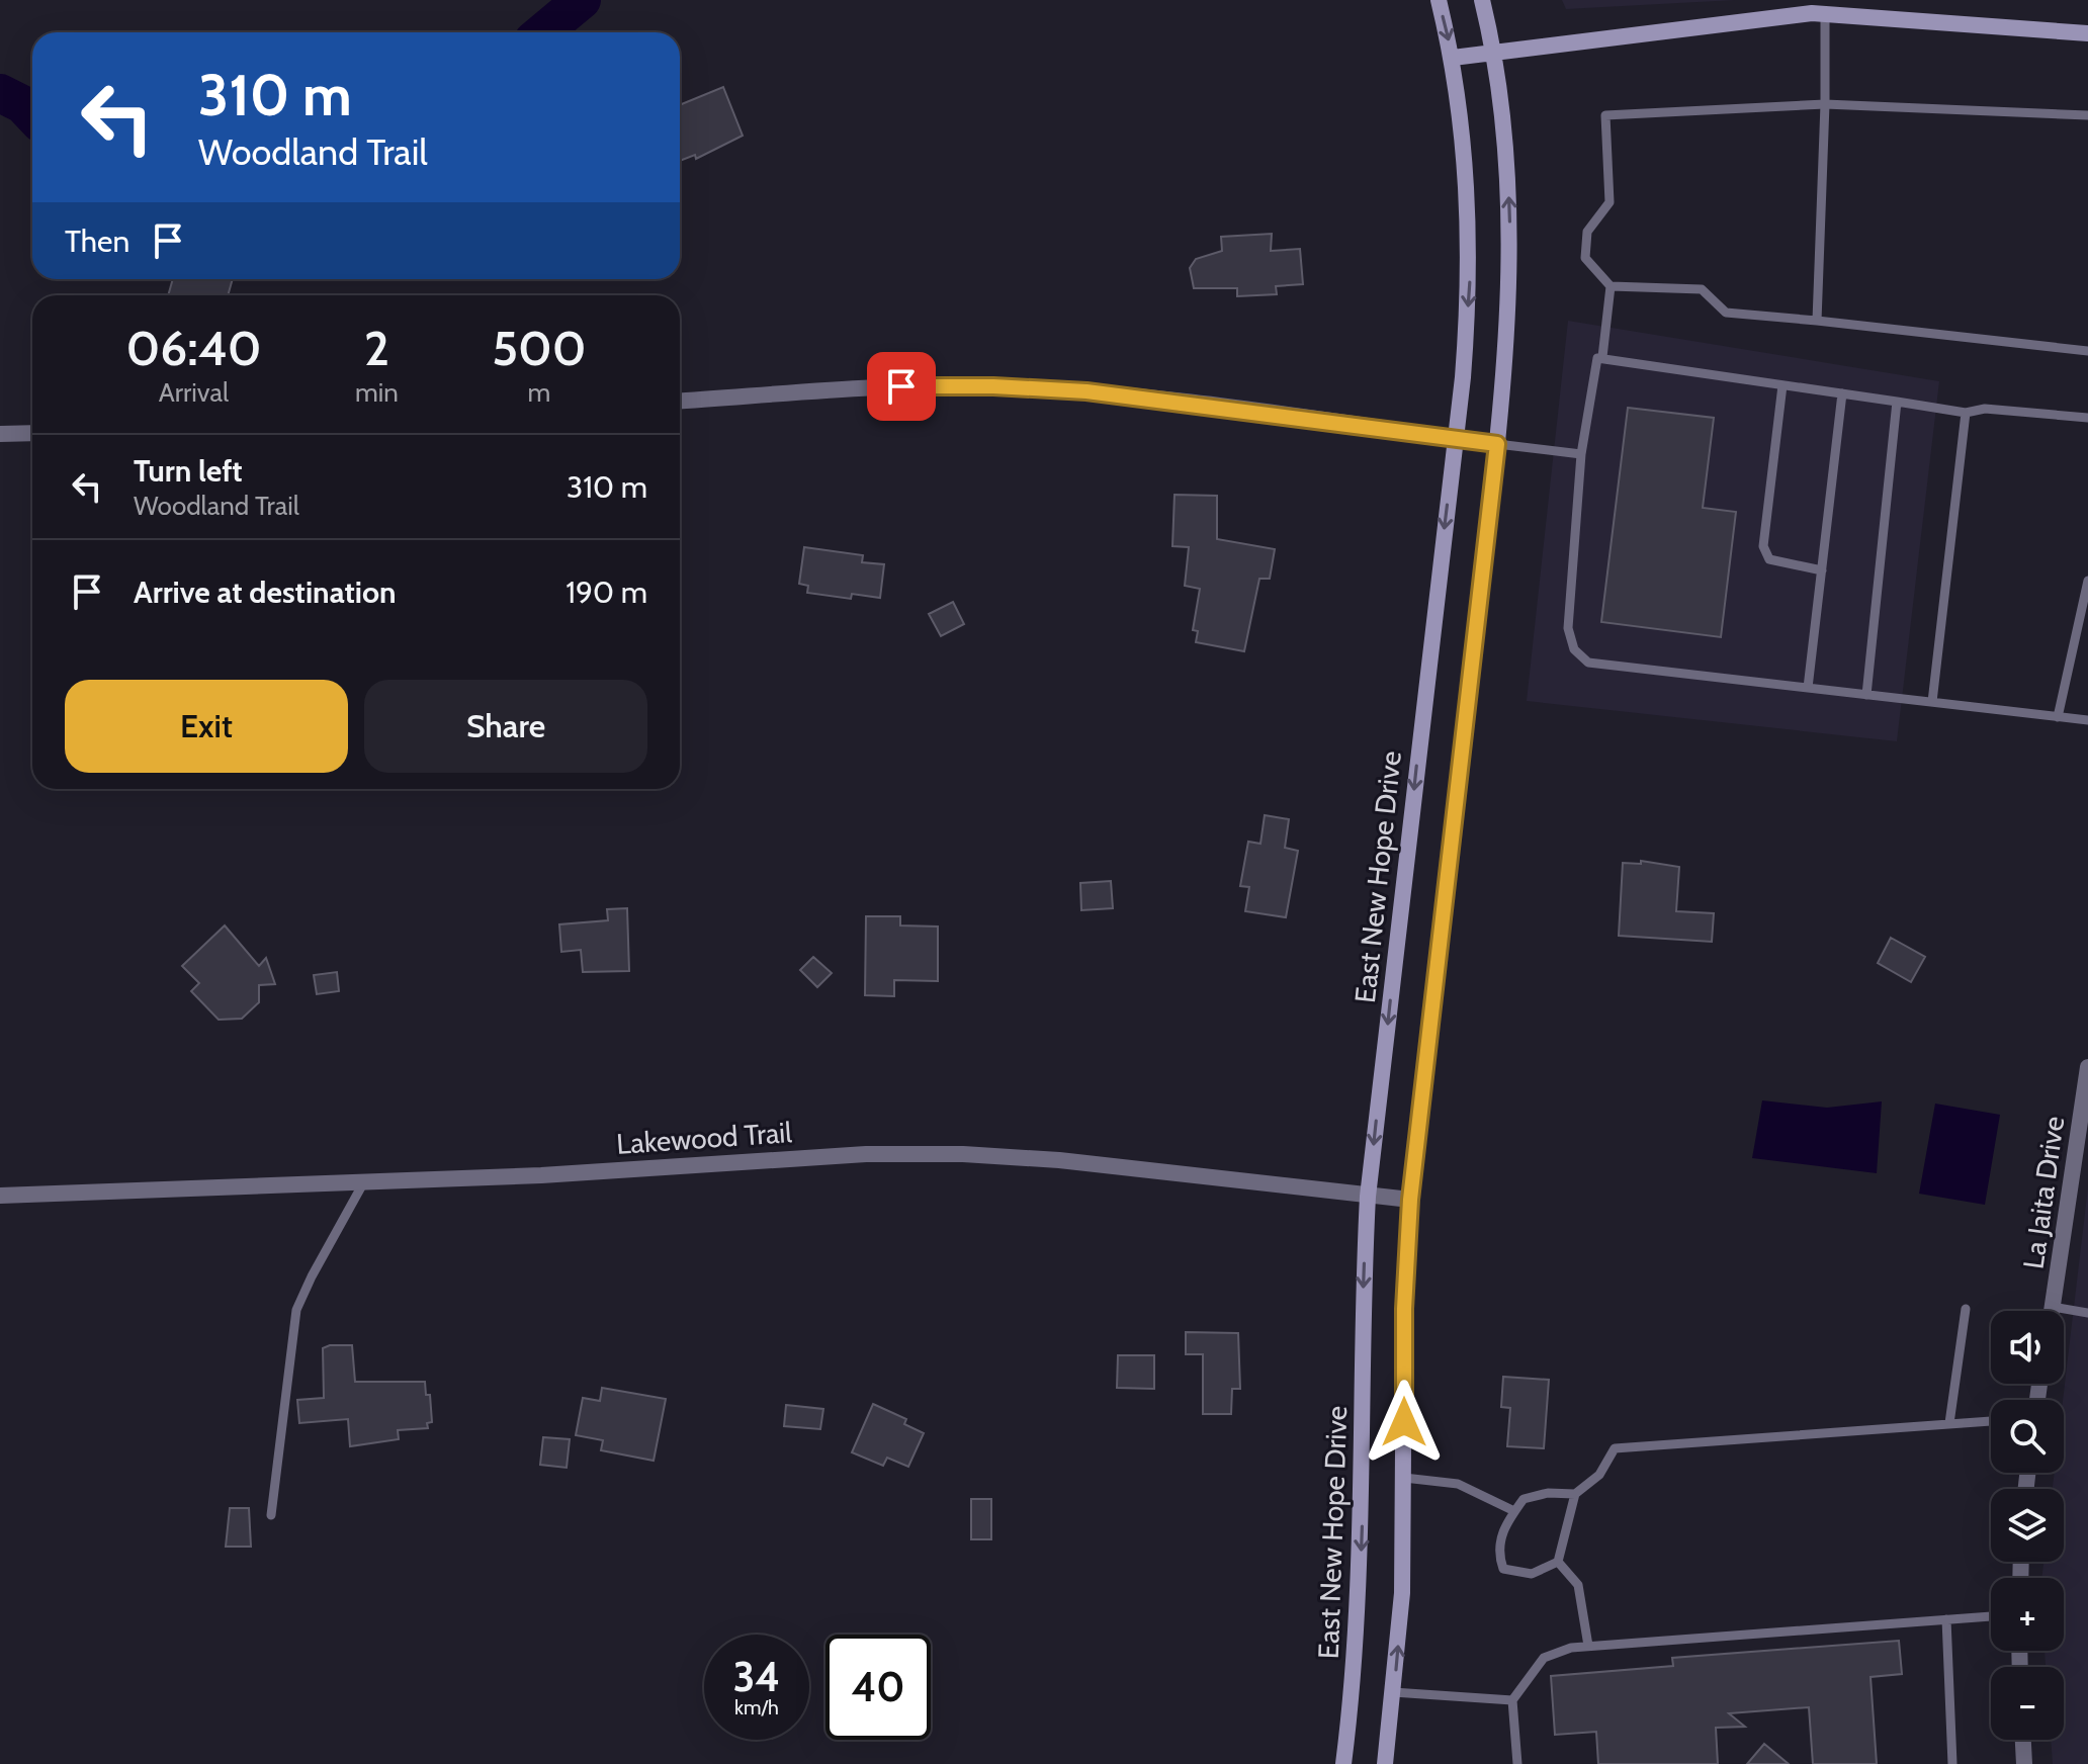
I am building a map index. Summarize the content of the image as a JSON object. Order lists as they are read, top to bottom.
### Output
{
  "streets": {
    "street": ["East New Hope Drive", "Lakewood Trail", "La Jaita Drive"]
  },
  "crossings": [
    ["East New Hope Drive", "Lakewood Trail"]
  ],
  "page": {
    "turn": ["310 m", "Woodland Trail"],
    "then": "Then",
    "eta": [
      "06:40",
      "Arrival",
      "2",
      "min",
      "500",
      "m"
    ],
    "list": [
      {
        "name": "Turn left",
        "note": "Woodland Trail",
        "value": "310 m"
      },
      {
        "name": "Arrive at destination",
        "value": "190 m"
      }
    ],
    "buttons": ["Exit", "Share"],
    "map_buttons": ["+", "−"],
    "speed": "34 km/h",
    "limit": "40"
  }
}
